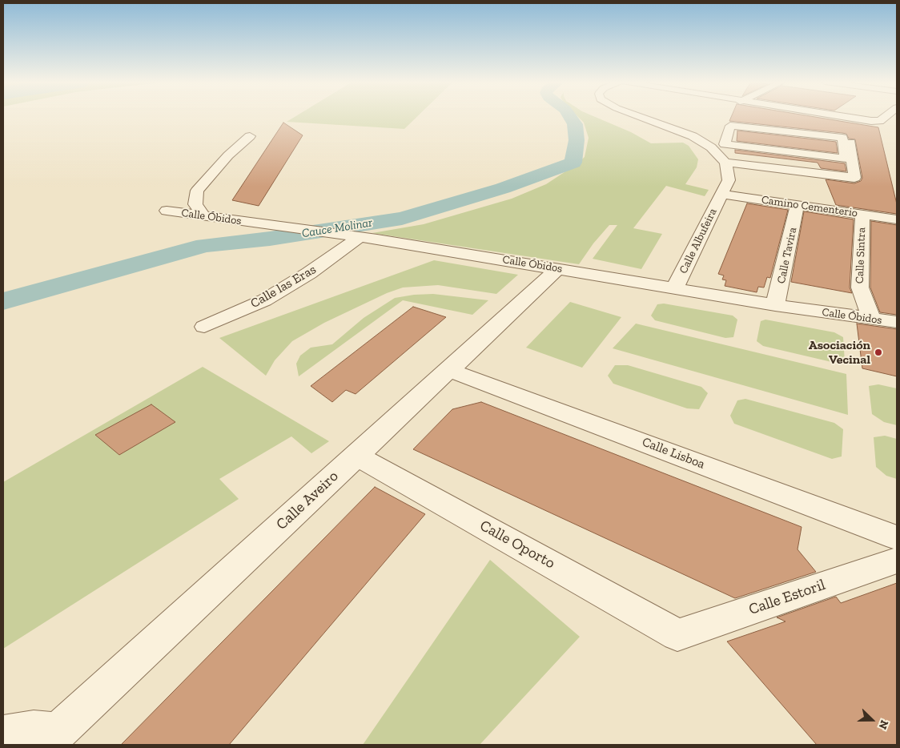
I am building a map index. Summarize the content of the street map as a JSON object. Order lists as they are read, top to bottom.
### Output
{
  "streets": {
    "street": [
      "Camino Cementerio",
      "Calle Óbidos",
      "Calle Albufeira",
      "Calle Tavira",
      "Calle Sintra",
      "Calle las Eras",
      "Calle Lisboa",
      "Calle Aveiro",
      "Calle Oporto",
      "Calle Estoril"
    ]
  },
  "crossings": [
    ["Camino Cementerio", "Calle Albufeira"],
    ["Camino Cementerio", "Calle Tavira"],
    ["Camino Cementerio", "Calle Sintra"],
    ["Calle Óbidos", "Calle Albufeira"],
    ["Calle Óbidos", "Calle Tavira"],
    ["Calle Óbidos", "Calle Sintra"],
    ["Calle Óbidos", "Calle las Eras"],
    ["Calle Óbidos", "Calle Aveiro"],
    ["Calle Lisboa", "Calle Aveiro"],
    ["Calle Aveiro", "Calle Oporto"],
    ["Calle Oporto", "Calle Estoril"]
  ],
  "water": ["Cauce Molinar"],
  "places": ["Asociación Vecinal"],
  "north": "right"
}
